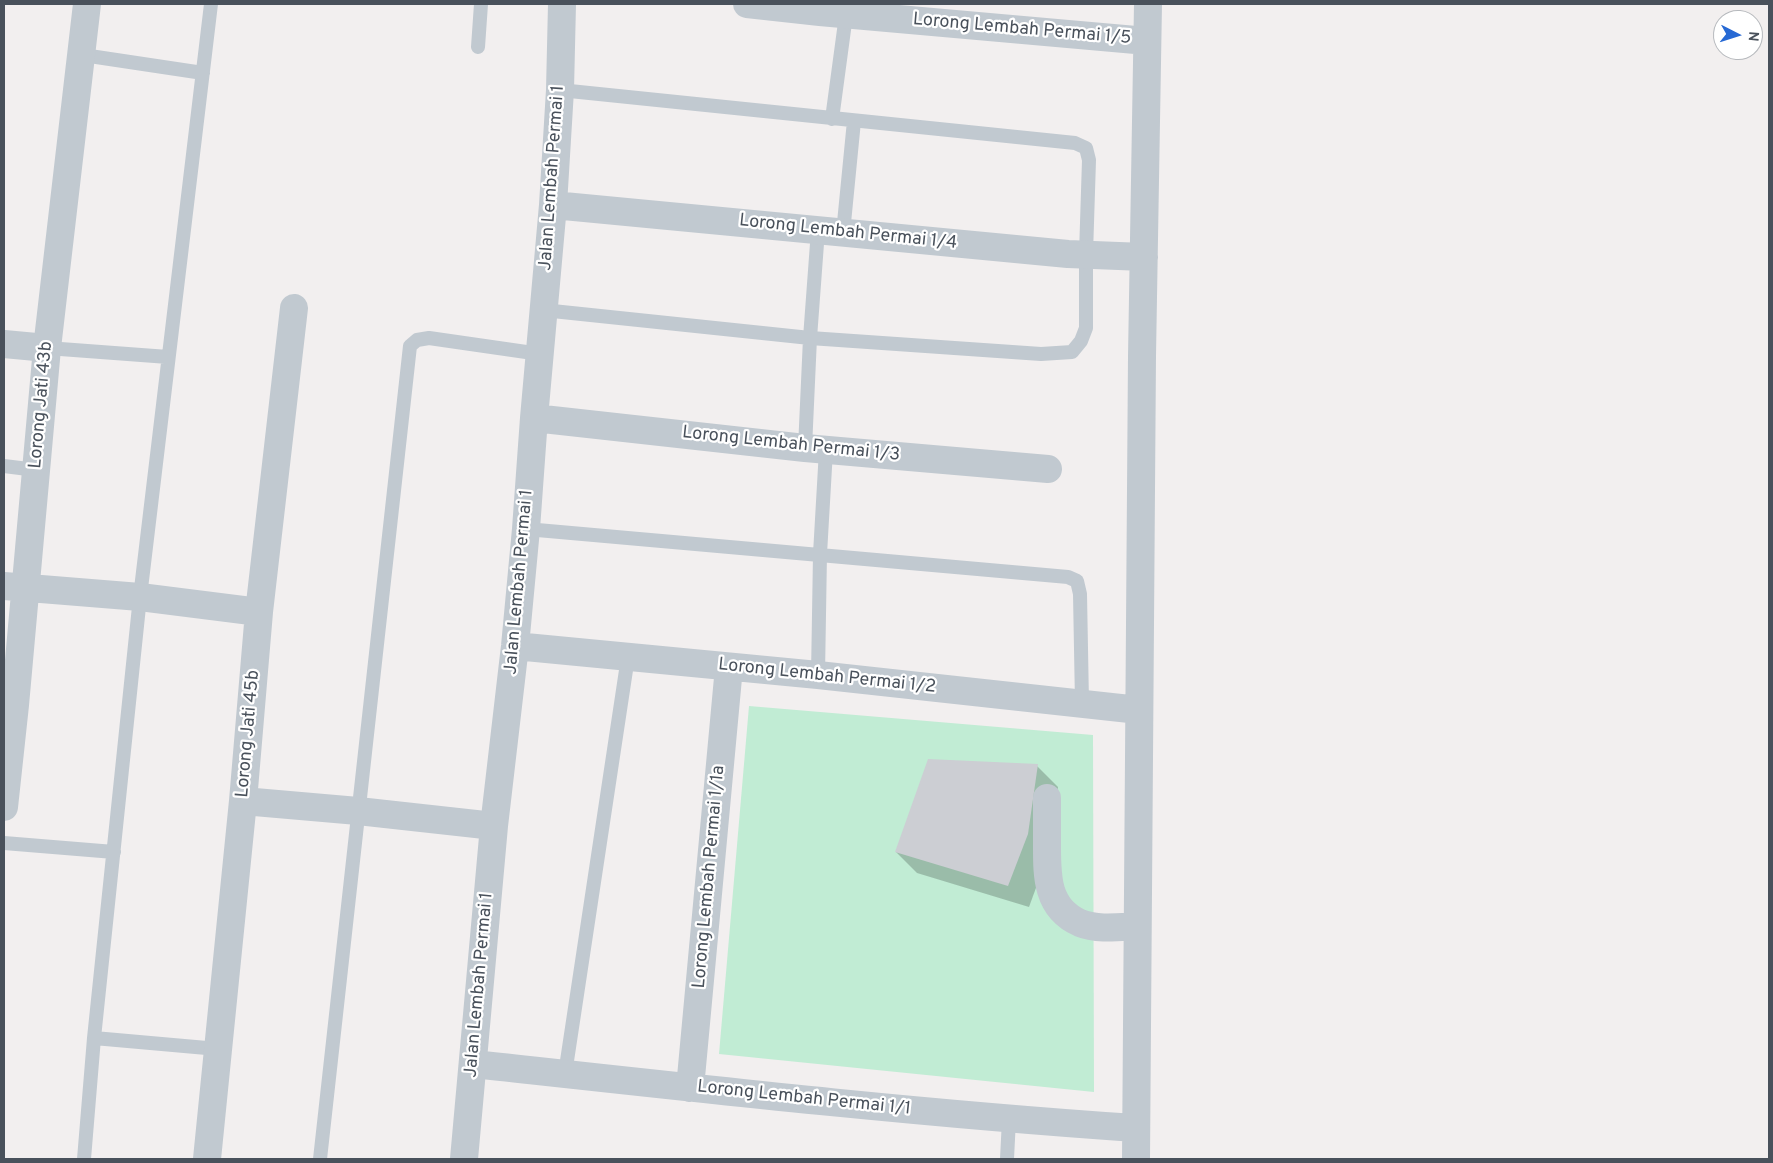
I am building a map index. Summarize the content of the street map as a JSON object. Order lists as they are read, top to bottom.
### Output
{
  "streets": {
    "street": [
      "Lorong Lembah Permai 1/5",
      "Jalan Lembah Permai 1",
      "Lorong Lembah Permai 1/4",
      "Lorong Jati 43b",
      "Lorong Lembah Permai 1/3",
      "Lorong Lembah Permai 1/2",
      "Lorong Jati 45b",
      "Lorong Lembah Permai 1/1a",
      "Lorong Lembah Permai 1/1"
    ]
  },
  "crossings": [
    ["Jalan Lembah Permai 1", "Lorong Lembah Permai 1/4"],
    ["Jalan Lembah Permai 1", "Lorong Lembah Permai 1/3"],
    ["Jalan Lembah Permai 1", "Lorong Lembah Permai 1/2"],
    ["Jalan Lembah Permai 1", "Lorong Lembah Permai 1/1"],
    ["Lorong Lembah Permai 1/2", "Lorong Lembah Permai 1/1a"],
    ["Lorong Lembah Permai 1/1a", "Lorong Lembah Permai 1/1"]
  ],
  "north": "right"
}
